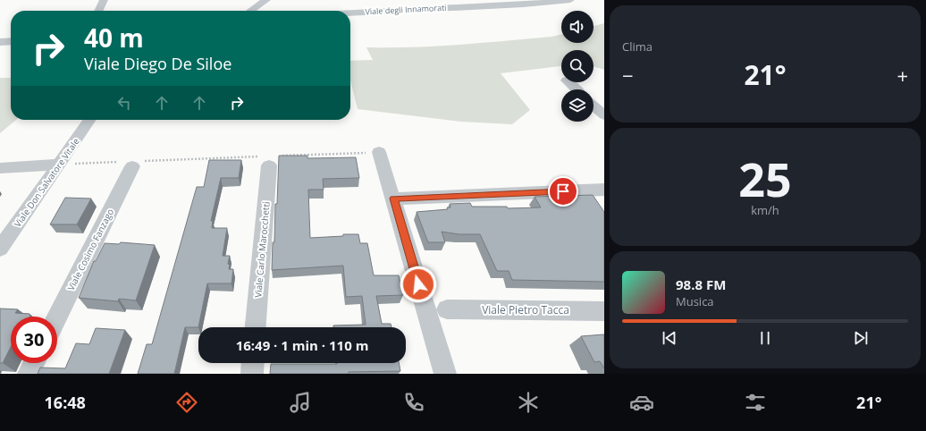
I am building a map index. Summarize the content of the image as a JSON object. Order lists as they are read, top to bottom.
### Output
{
  "streets": {
    "street": [
      "Viale degli Innamorati",
      "Viale Don Salvatore Vitale",
      "Viale Cosimo Fanzago",
      "Viale Carlo Marocchetti",
      "Viale Pietro Tacca"
    ]
  },
  "page": {
    "tile": [
      "Clima",
      ["25", "km/h"]
    ],
    "turn": ["40 m", "Viale Diego De Siloe"],
    "heat": ["−", "21°", "+"],
    "song": ["98.8 FM", "Musica"],
    "limit": "30",
    "trip": "16:49 · 1 min · 110 m",
    "tabs": ["16:48", "21°"]
  }
}
